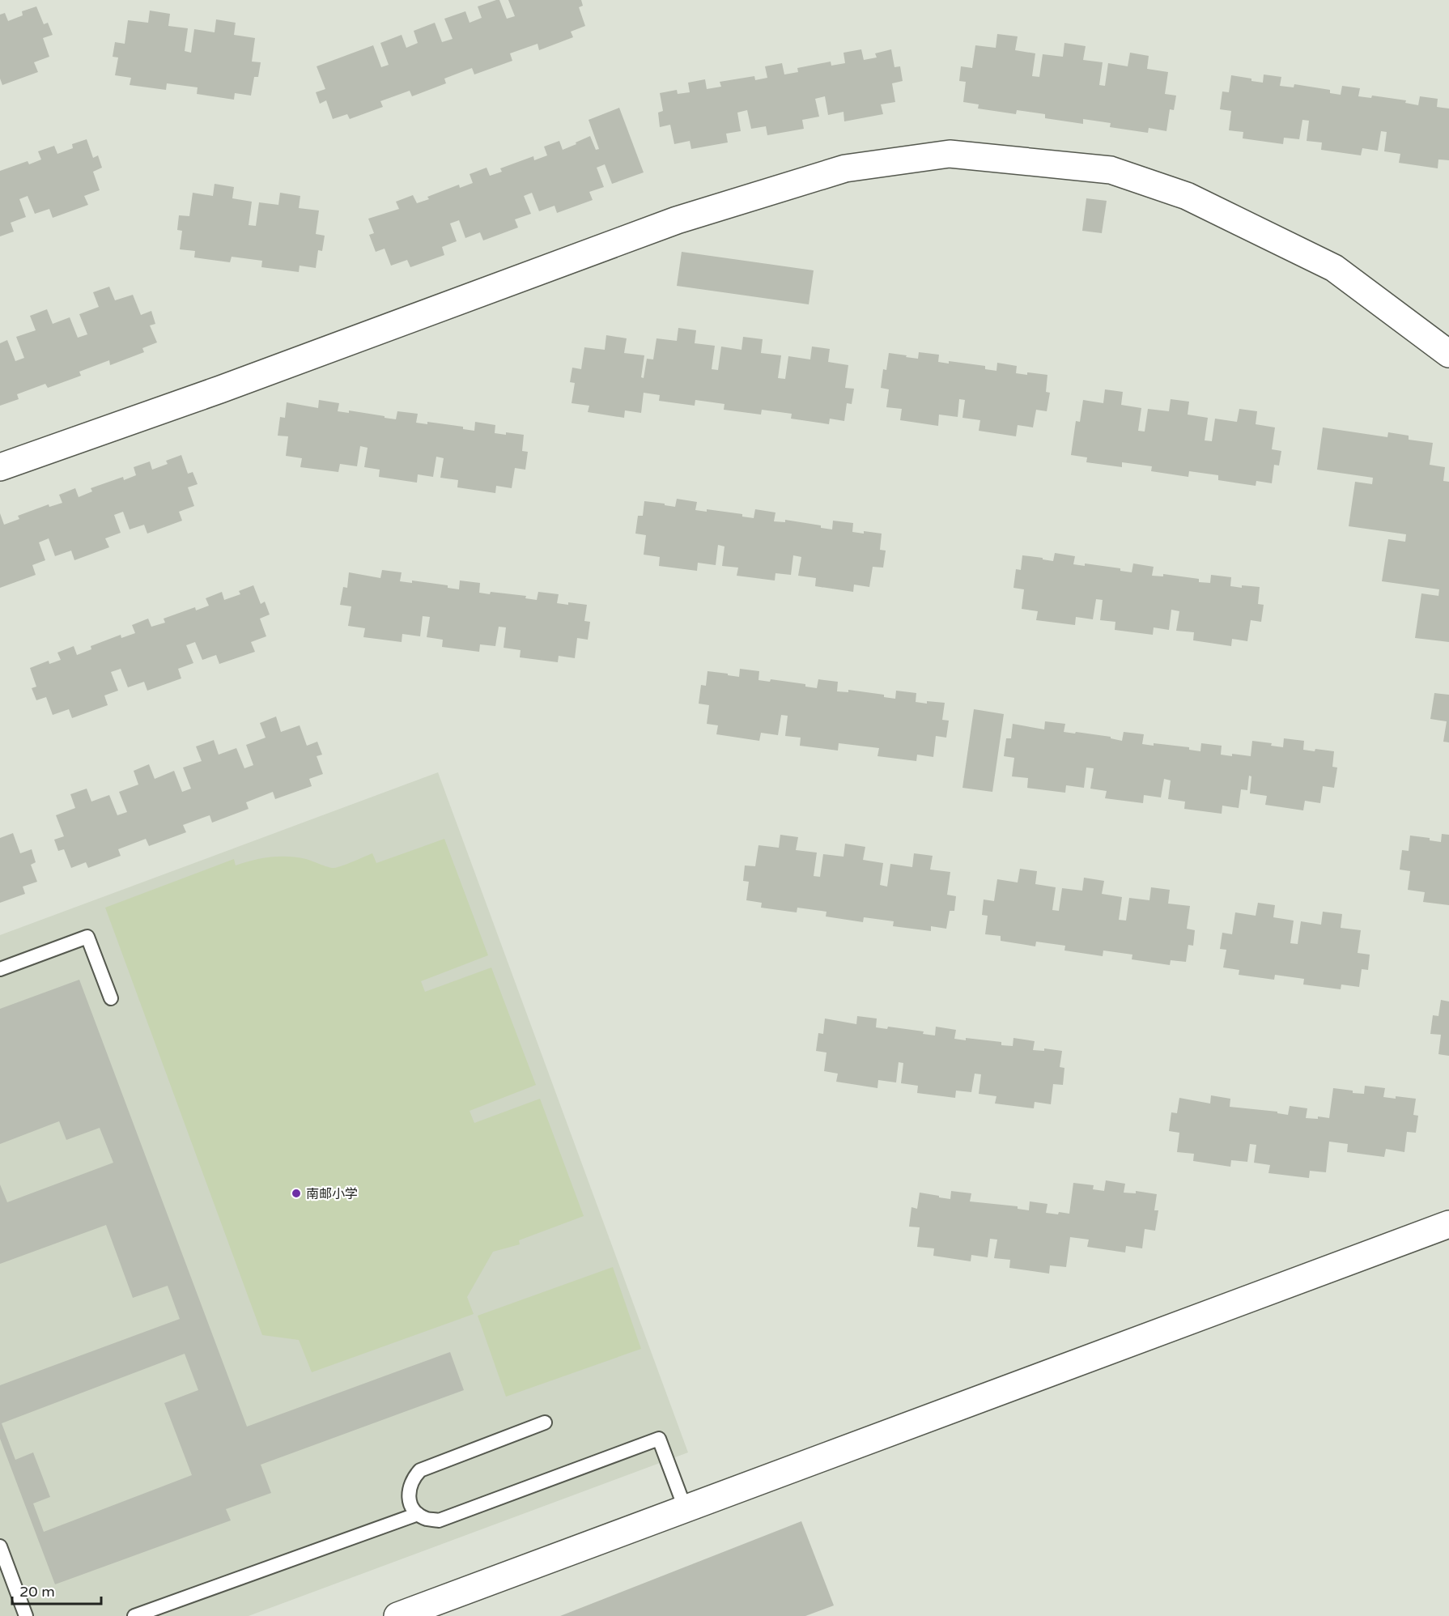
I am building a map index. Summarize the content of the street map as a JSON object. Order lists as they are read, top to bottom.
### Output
{
  "places": ["南邮小学"],
  "scale_bar": "20 m"
}
